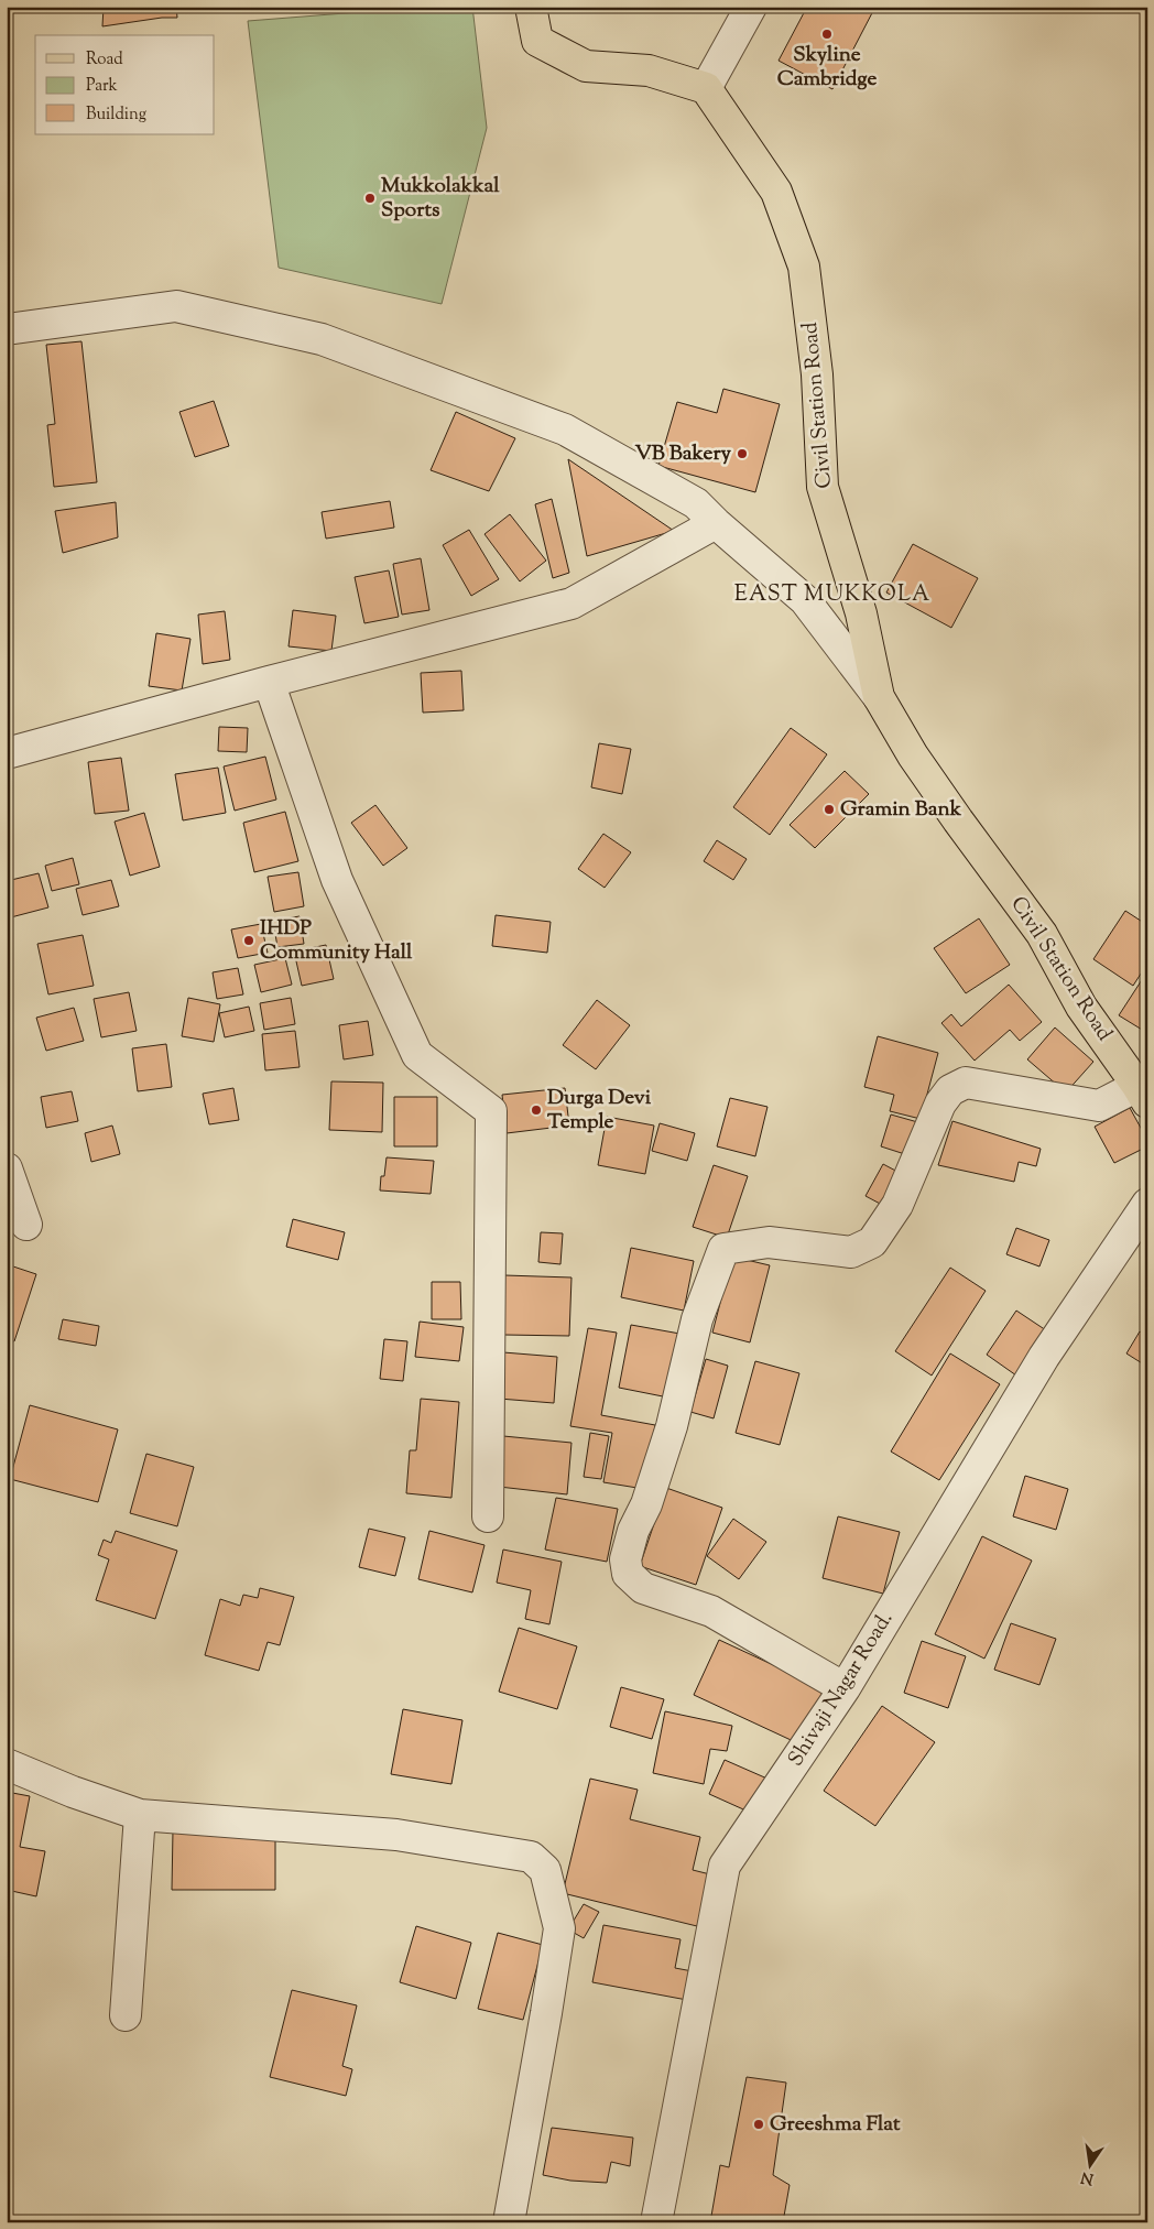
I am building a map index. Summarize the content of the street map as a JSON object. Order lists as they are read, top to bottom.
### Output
{
  "streets": {
    "main road": ["Civil Station Road"],
    "street": ["Shivaji Nagar Road."]
  },
  "districts": ["EAST MUKKOLA"],
  "places": [
    "Skyline Cambridge",
    "Mukkolakkal Sports",
    "VB Bakery",
    "Gramin Bank",
    "IHDP Community Hall",
    "Durga Devi Temple",
    "Greeshma Flat"
  ],
  "legend": ["Road", "Park", "Building"],
  "north": "bottom"
}
